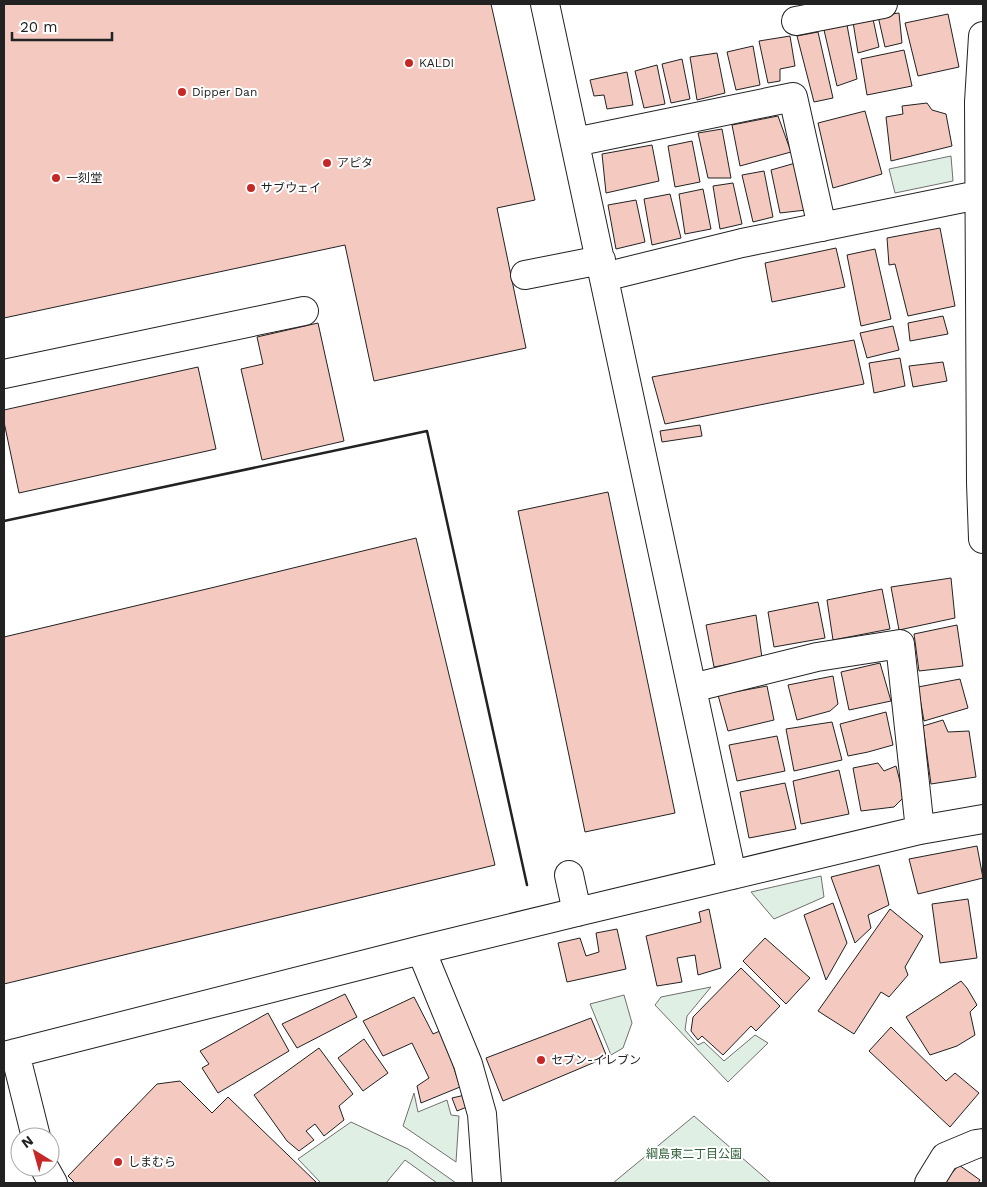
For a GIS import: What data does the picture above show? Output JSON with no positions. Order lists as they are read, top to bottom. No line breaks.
{"parks":["綱島東二丁目公園"],"places":["KALDI","Dipper Dan","アピタ","一刻堂","サブウェイ","セブン-イレブン","しまむら"],"scale_bar":"20 m","north":"top left"}
